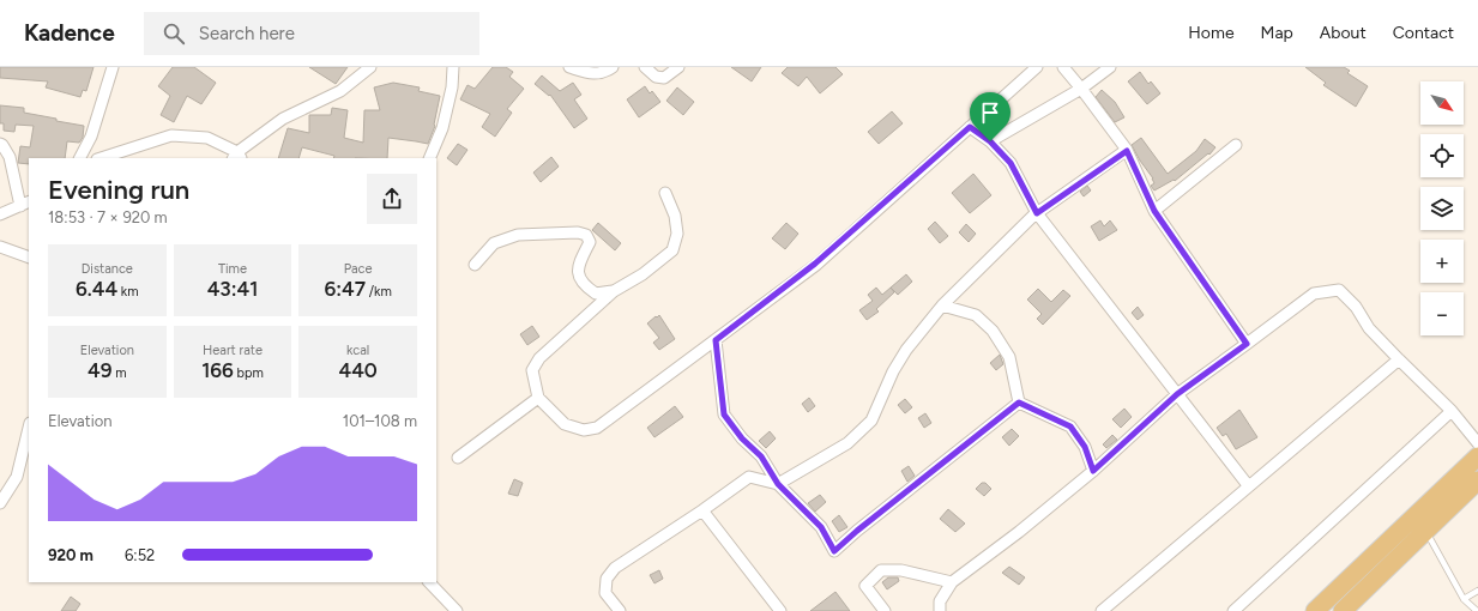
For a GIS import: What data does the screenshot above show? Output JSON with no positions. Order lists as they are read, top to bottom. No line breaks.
{"north":"bottom right","page":{"header":"Kadence","search":"Search here","nav":["Home","Map","About","Contact"],"map_buttons":["+","−"],"heading":["Evening run","18:53 · 7 × 920 m"],"stats":[["Distance","6.44 km"],["Time","43:41"],["Pace","6:47 /km"],["Elevation","49 m"],["Heart rate","166 bpm"],["kcal","440"]],"chart":["Elevation","101–108 m"],"list":[{"name":"920 m","note":"6:52"}]}}
